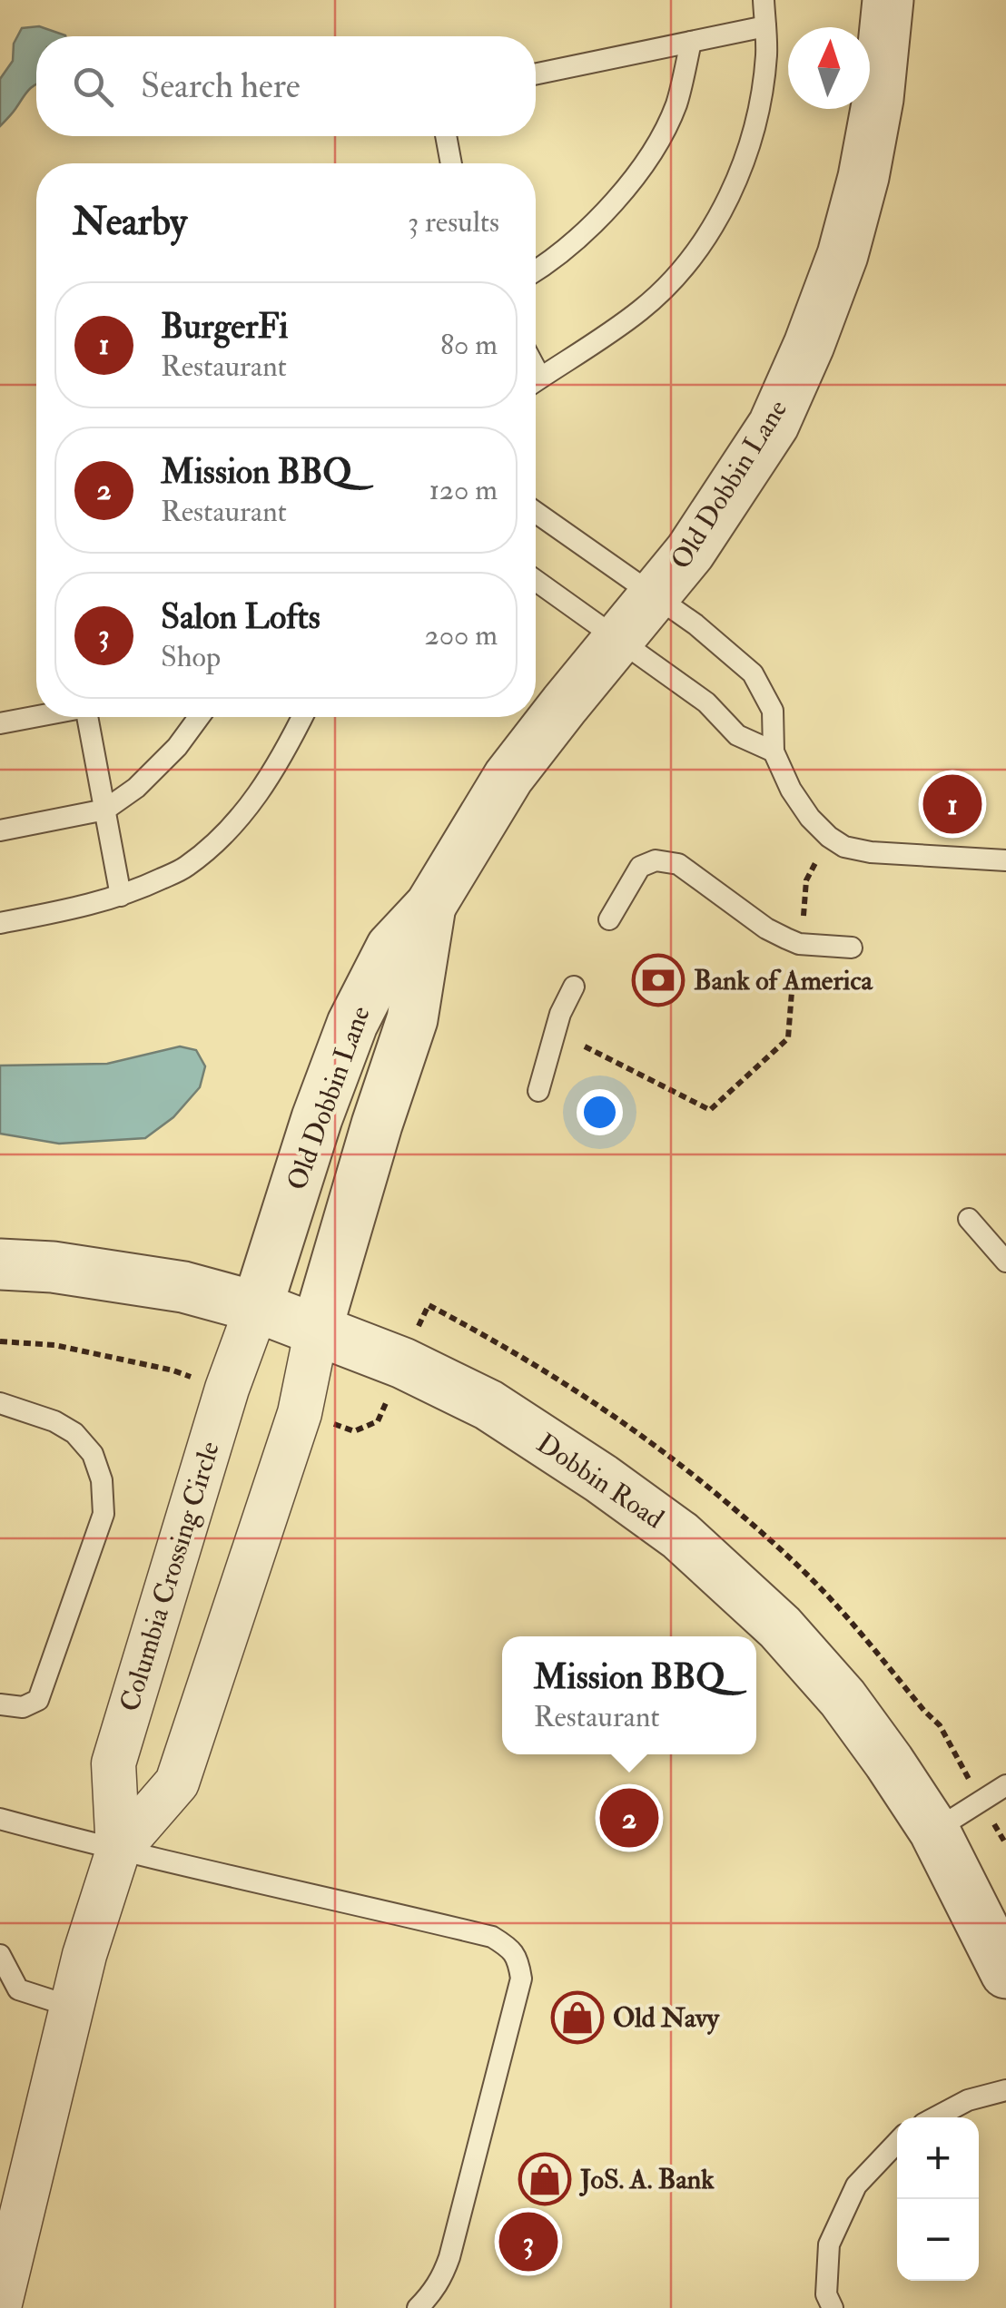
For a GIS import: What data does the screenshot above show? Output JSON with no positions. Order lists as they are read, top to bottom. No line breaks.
{"streets":{"street":["Old Dobbin Lane","Dobbin Road","Columbia Crossing Circle"]},"crossings":[["Old Dobbin Lane","Dobbin Road"],["Old Dobbin Lane","Columbia Crossing Circle"],["Dobbin Road","Columbia Crossing Circle"]],"places":{"bank":["Bank of America"],"shop":["Old Navy","JoS. A. Bank"]},"north":"top","page":{"search":"Search here","heading":["Nearby","3 results"],"list":[{"mark":"1","name":"BurgerFi","note":"Restaurant","value":"80 m"},{"mark":"2","name":"Mission BBQ","note":"Restaurant","value":"120 m"},{"mark":"3","name":"Salon Lofts","note":"Shop","value":"200 m"}],"pins":["1","2","3"],"popup":["Mission BBQ","Restaurant"],"map_buttons":["+","−"]}}
